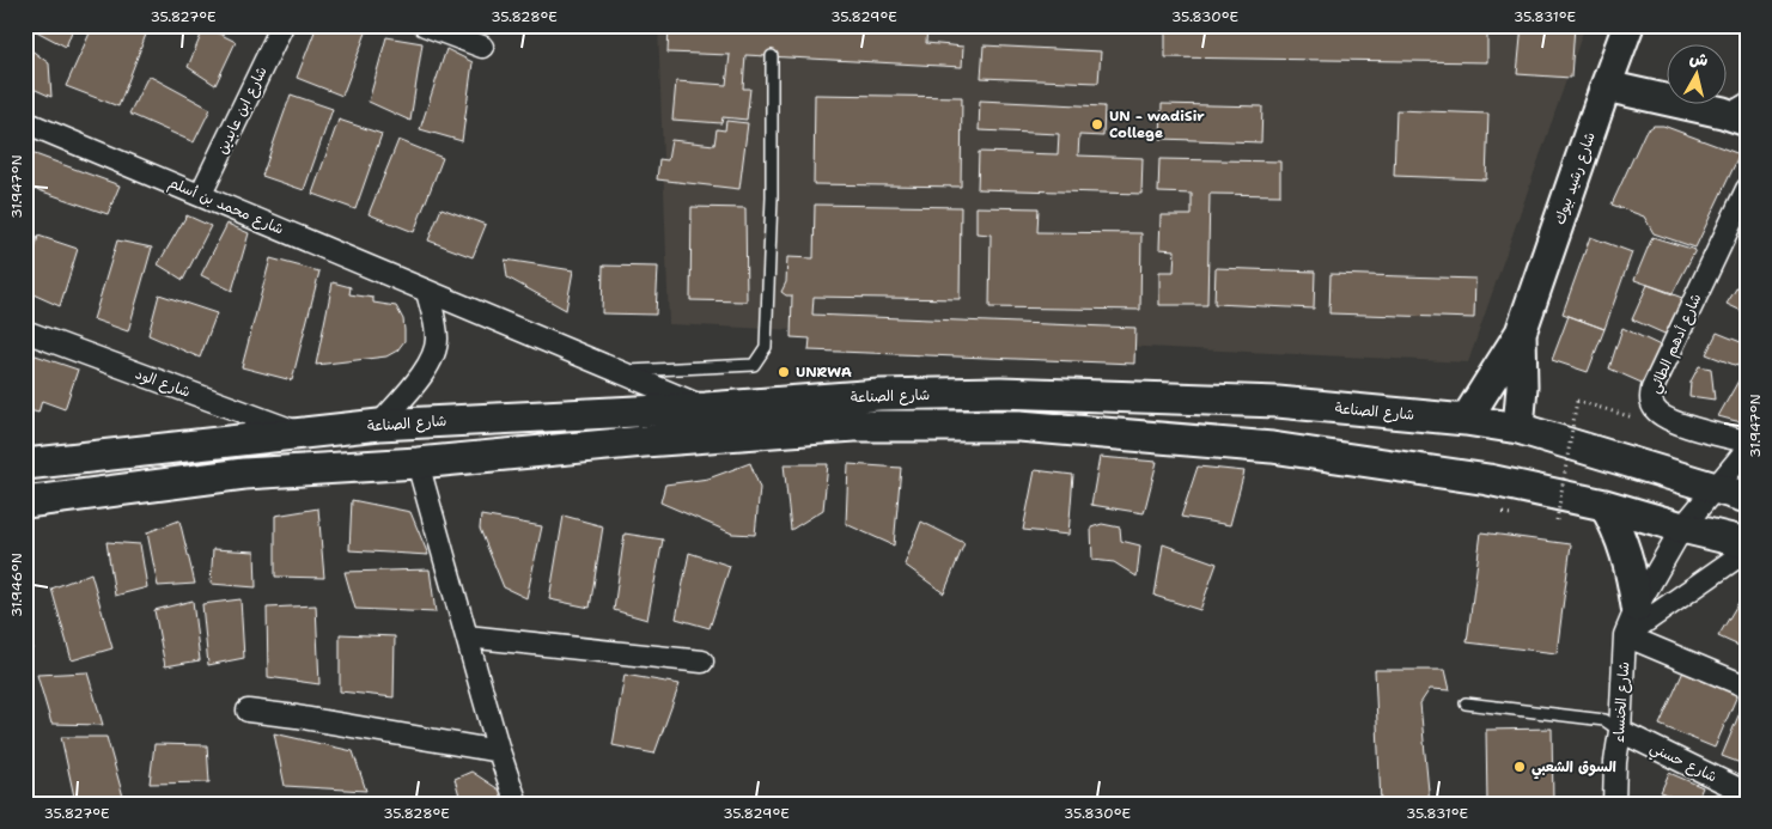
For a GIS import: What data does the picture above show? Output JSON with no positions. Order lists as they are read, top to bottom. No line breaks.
{"streets":{"main road":["شارع رشيد بيوك","شارع الصناعة"],"street":["شارع ابن عابدين","شارع محمد بن أسلم","شارع أدهم الطائي","شارع الود","شارع الخنساء","شارع حسني"]},"crossings":[["شارع ابن عابدين","شارع محمد بن أسلم"],["شارع رشيد بيوك","شارع الصناعة"],["شارع محمد بن أسلم","شارع الصناعة"],["شارع الود","شارع الصناعة"],["شارع الصناعة","شارع الخنساء"],["شارع الخنساء","شارع حسني"]],"places":["UN - wadiSir College","UNRWA","السوق الشعبي"],"north":"top","coordinates":["35.827°E","35.828°E","35.829°E","35.830°E","35.831°E","31.947°N","31.946°N"]}
